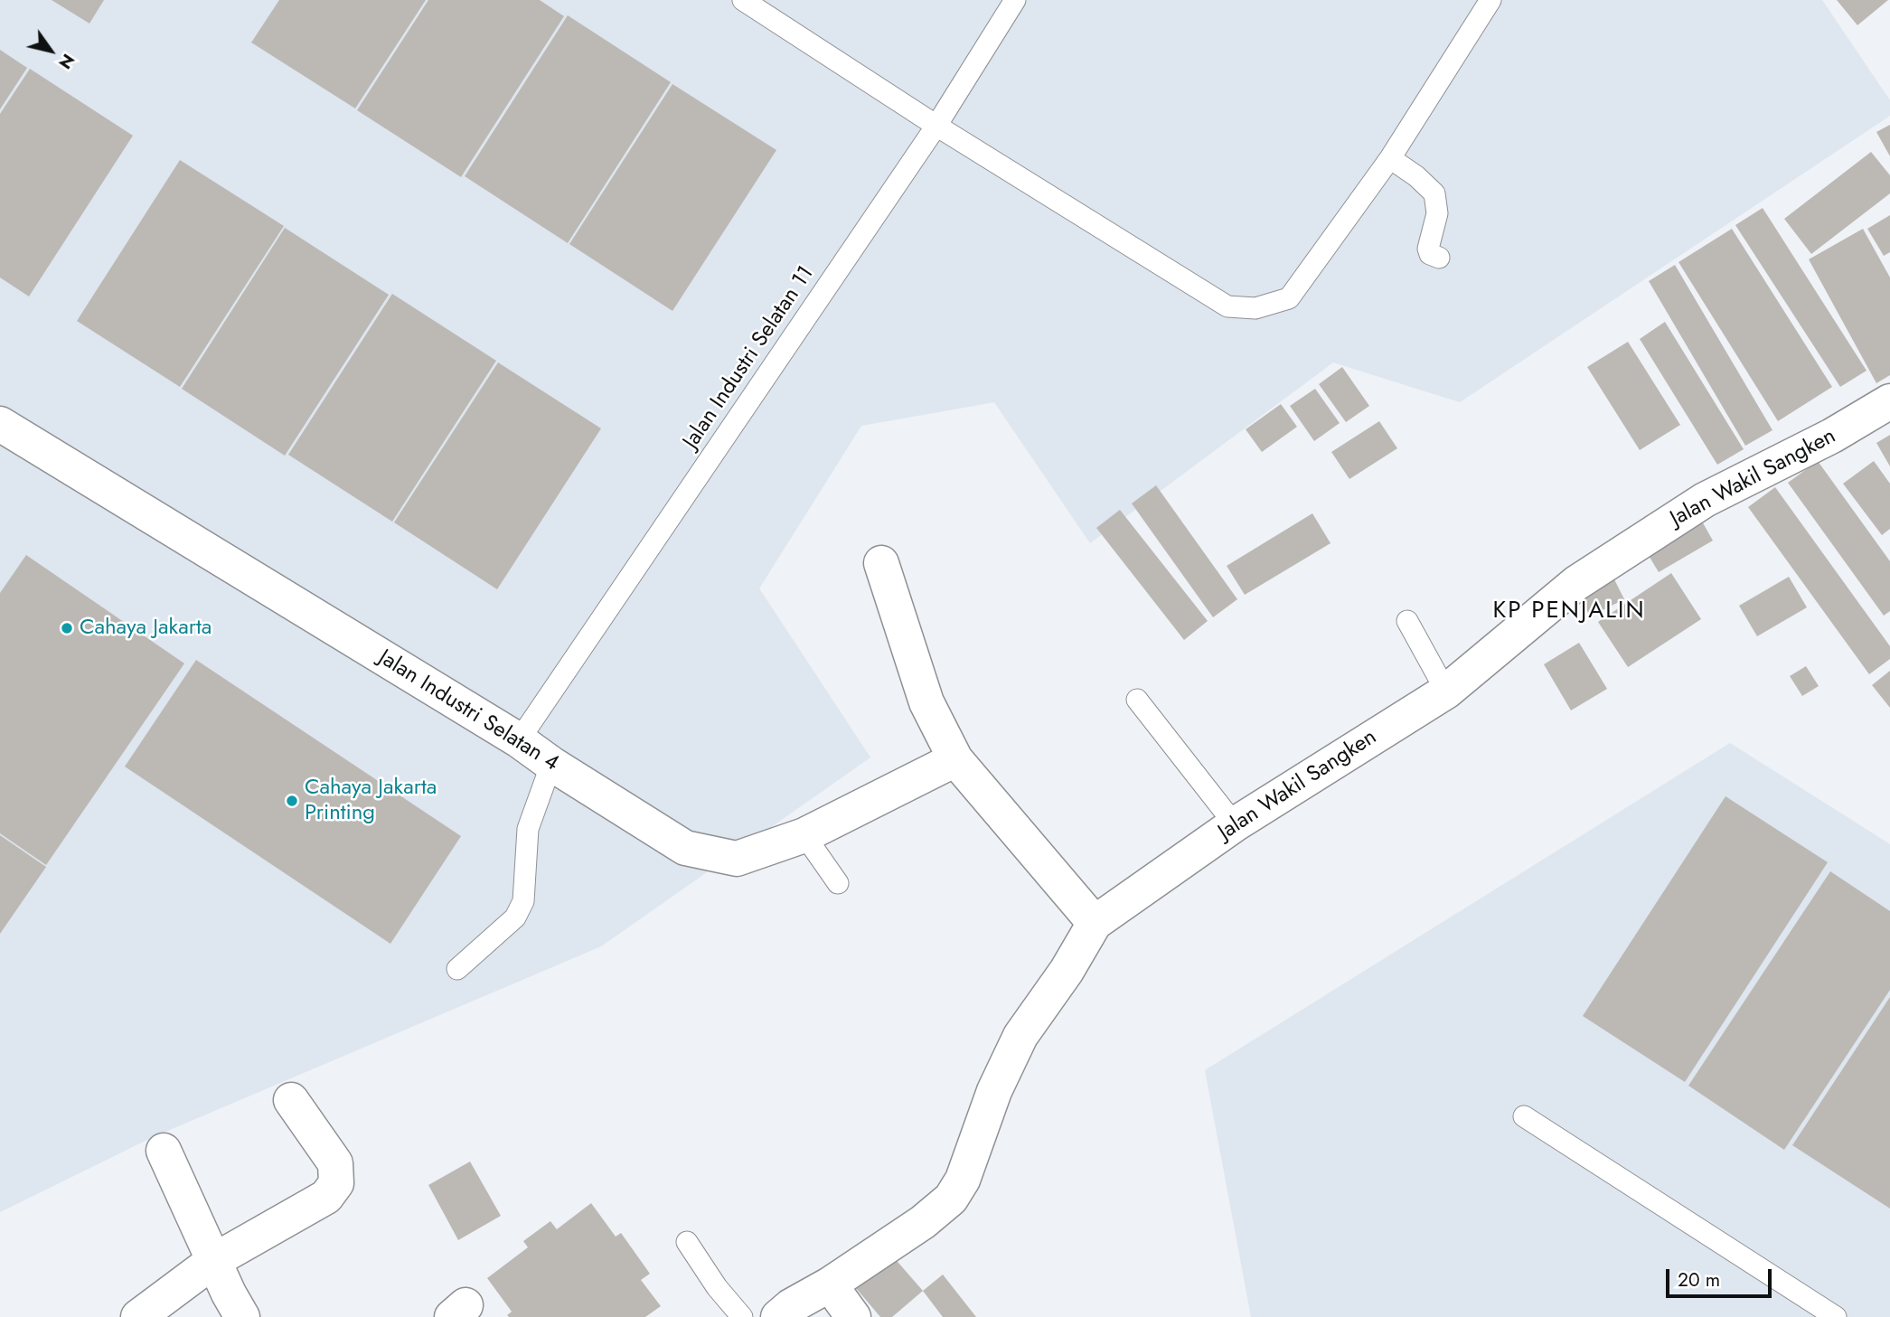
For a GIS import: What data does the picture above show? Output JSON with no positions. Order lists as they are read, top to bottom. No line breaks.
{"streets":{"street":["Jalan Wakil Sangken","Jalan Industri Selatan 4"],"lane":["Jalan Industri Selatan 11"]},"crossings":[["Jalan Industri Selatan 11","Jalan Industri Selatan 4"]],"districts":["KP PENJALIN"],"places":["Cahaya Jakarta","Cahaya Jakarta Printing"],"scale_bar":"20 m","north":"bottom right"}
